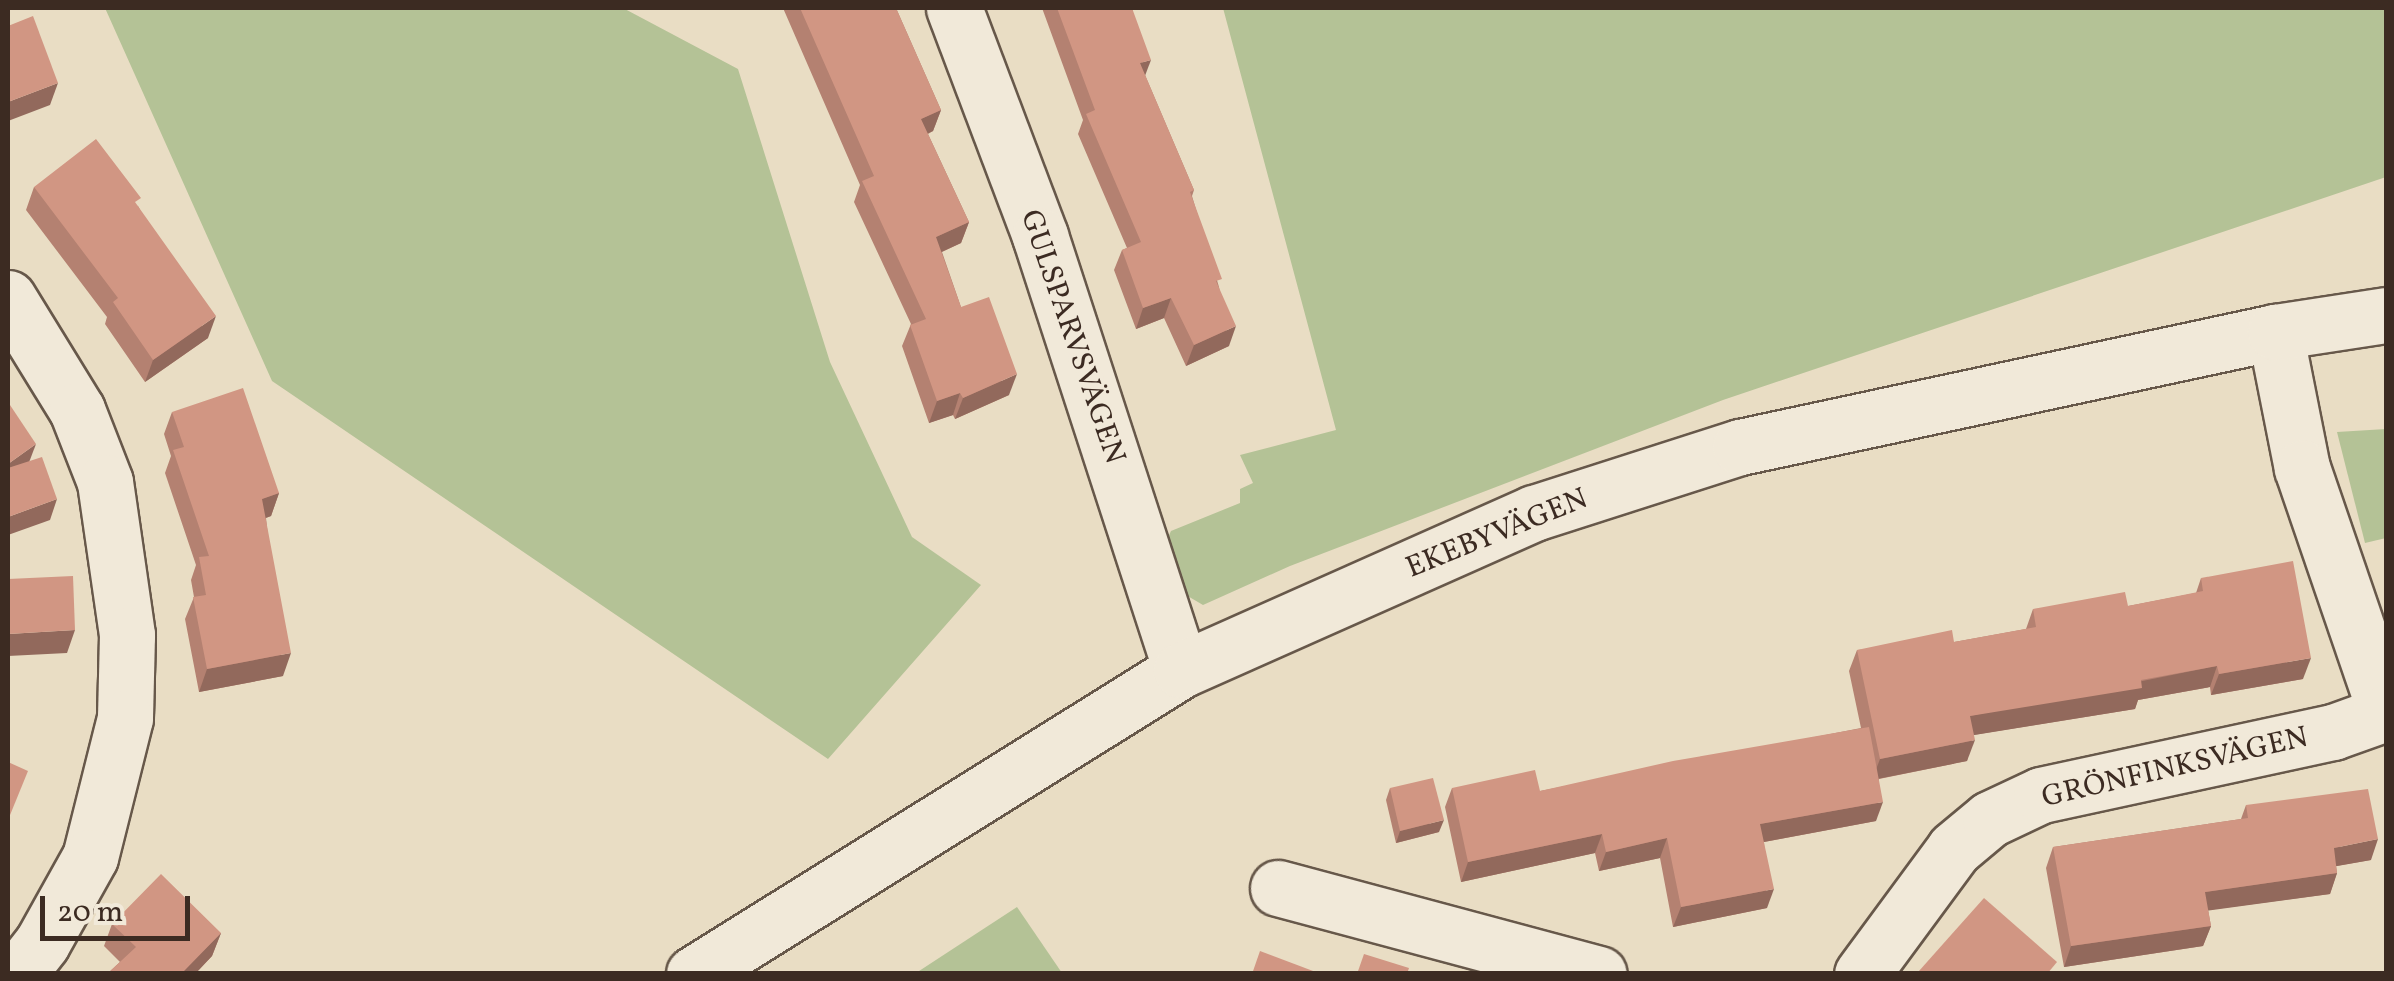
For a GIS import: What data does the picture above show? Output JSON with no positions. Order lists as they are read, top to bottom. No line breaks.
{"streets":{"street":["GULSPARVSVÄGEN","EKEBYVÄGEN","GRÖNFINKSVÄGEN"]},"crossings":[["GULSPARVSVÄGEN","EKEBYVÄGEN"],["EKEBYVÄGEN","GRÖNFINKSVÄGEN"]],"scale_bar":"20 m"}
